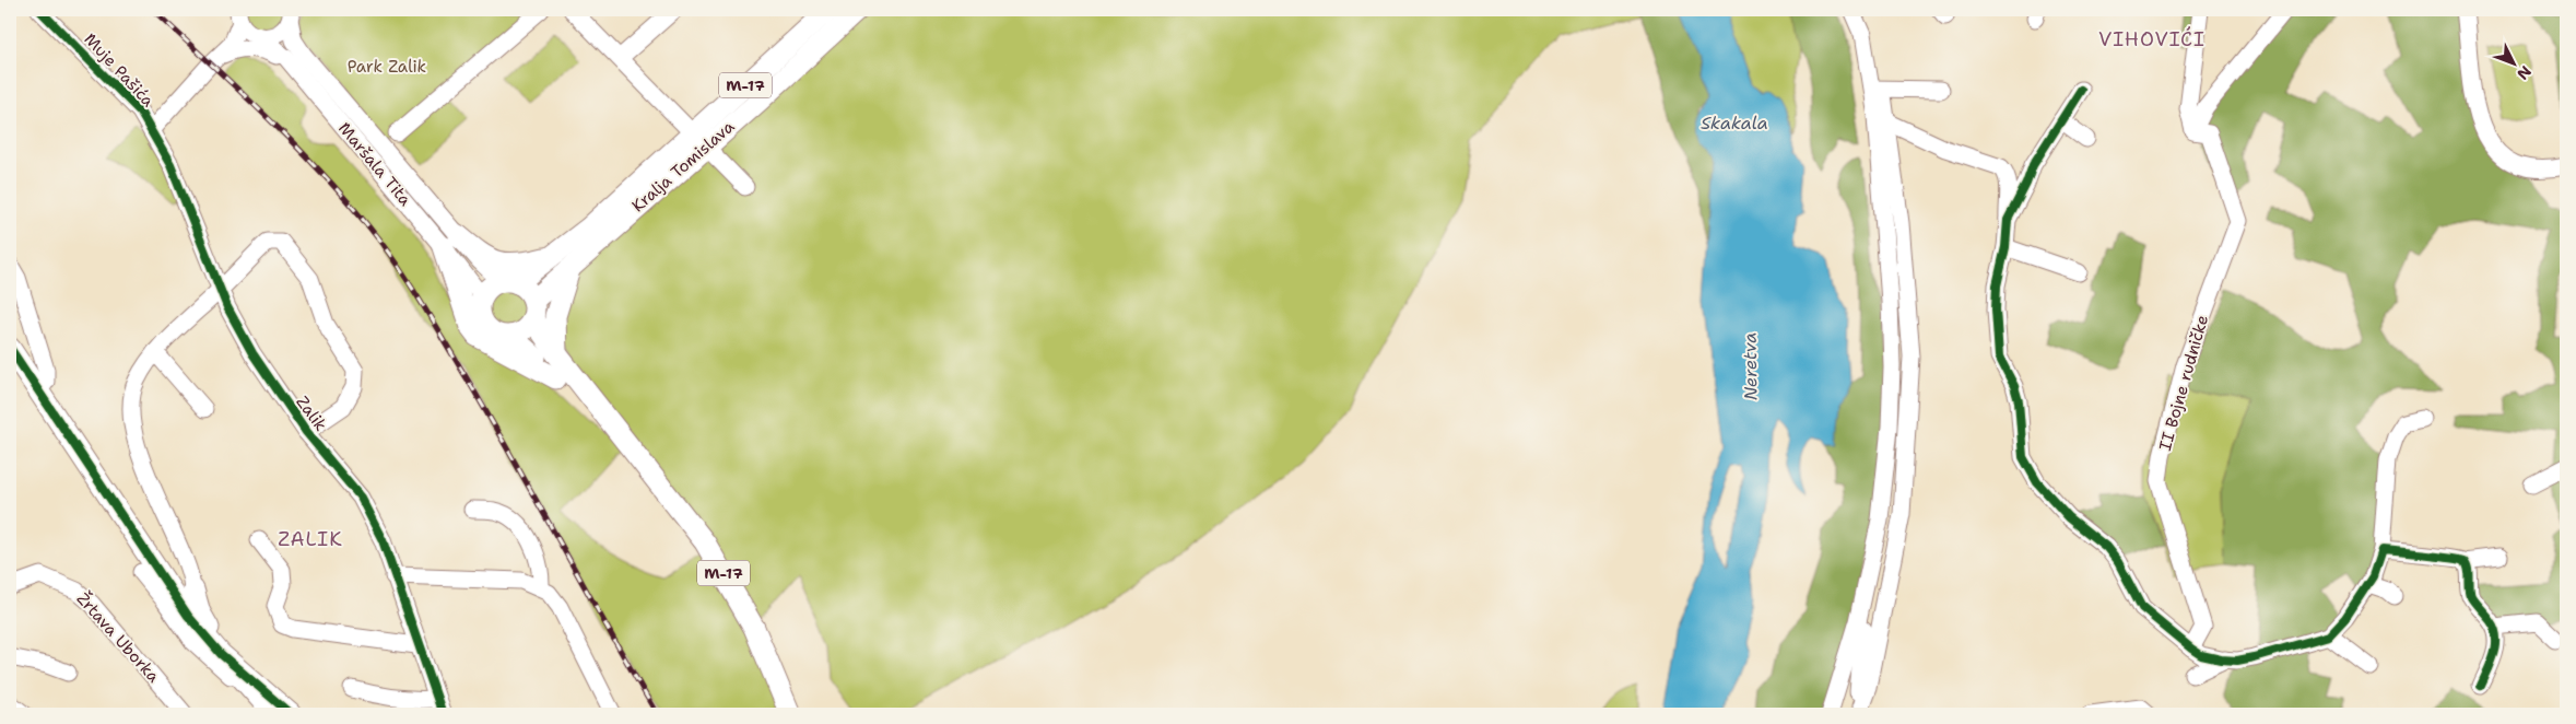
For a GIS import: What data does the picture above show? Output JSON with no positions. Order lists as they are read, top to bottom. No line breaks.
{"streets":{"main road":["M-17","Kralja Tomislava"],"street":["Muje Pašića","Maršala Tita","II Bojne rudničke","Zalik","Žrtava Uborka"]},"crossings":[["Muje Pašića","Zalik"],["M-17","Maršala Tita"],["M-17","Kralja Tomislava"],["Maršala Tita","Kralja Tomislava"]],"districts":["VIHOVIĆI","ZALIK"],"water":["Skakala","Neretva"],"parks":["Park Zalik"],"north":"bottom right"}
